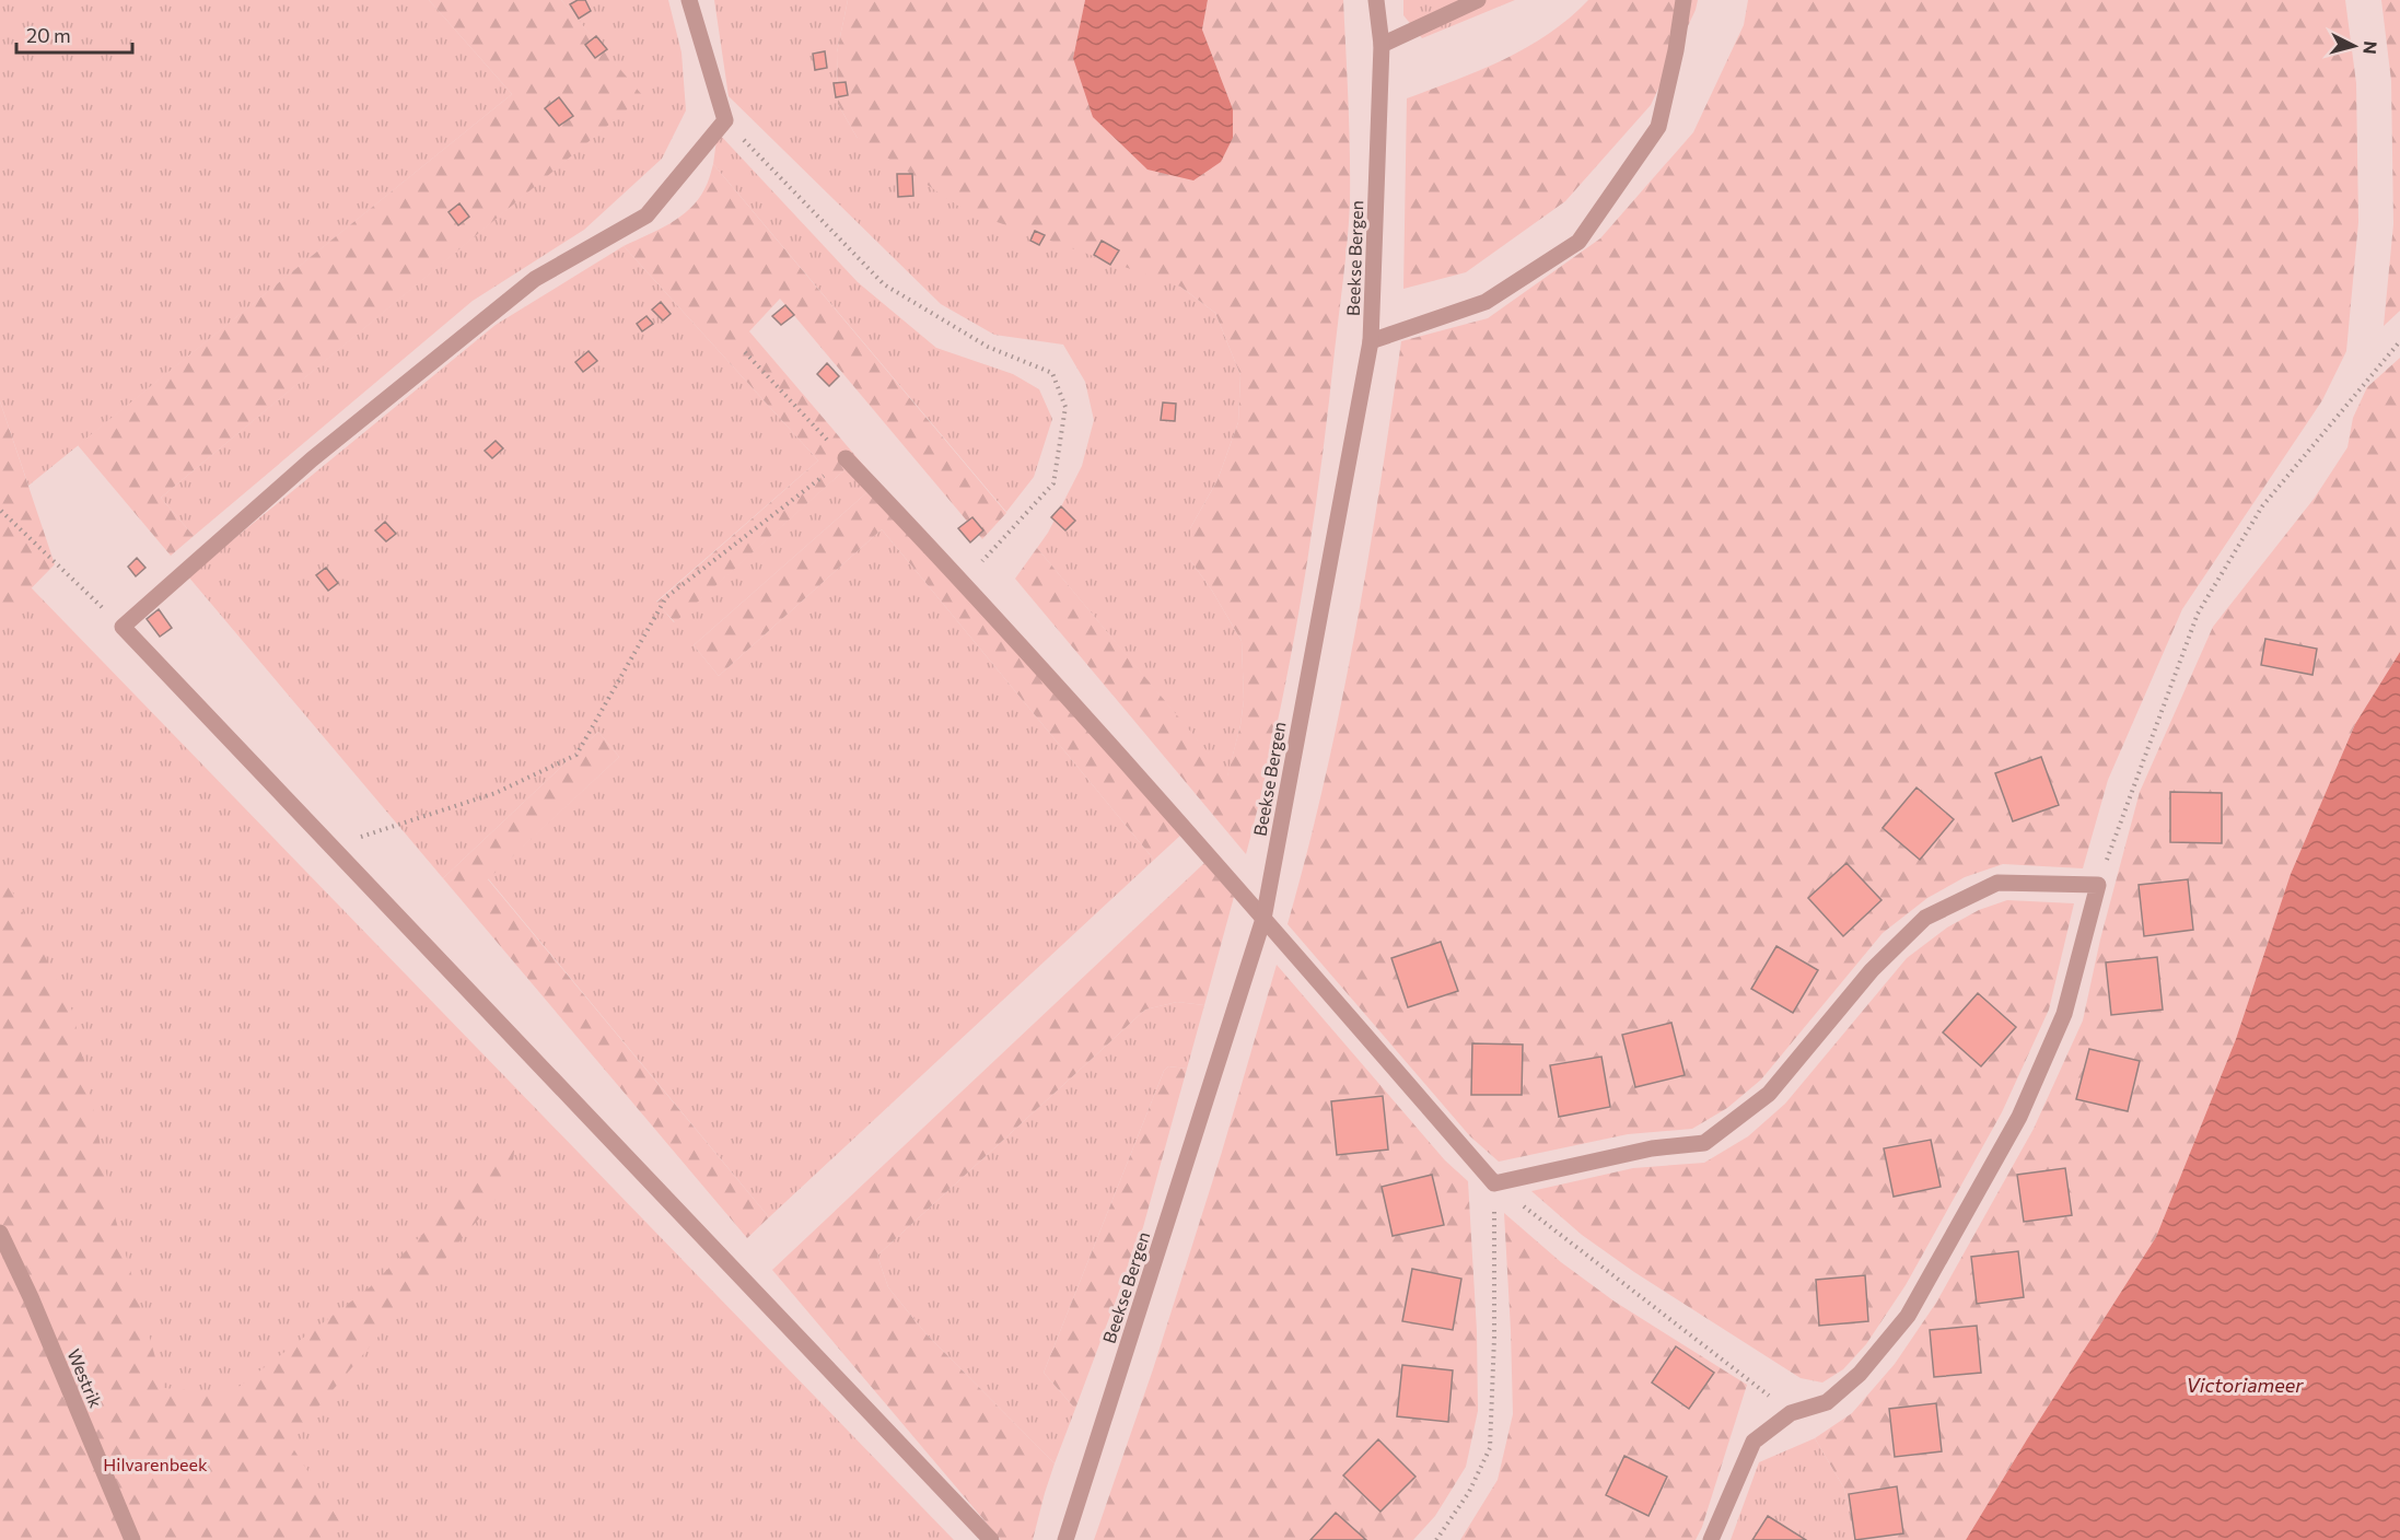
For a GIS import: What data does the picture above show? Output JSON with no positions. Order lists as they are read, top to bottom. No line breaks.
{"streets":{"street":["Beekse Bergen","Westrik"]},"water":["Victoriameer"],"parks":["Hilvarenbeek"],"scale_bar":"20 m","north":"right"}
